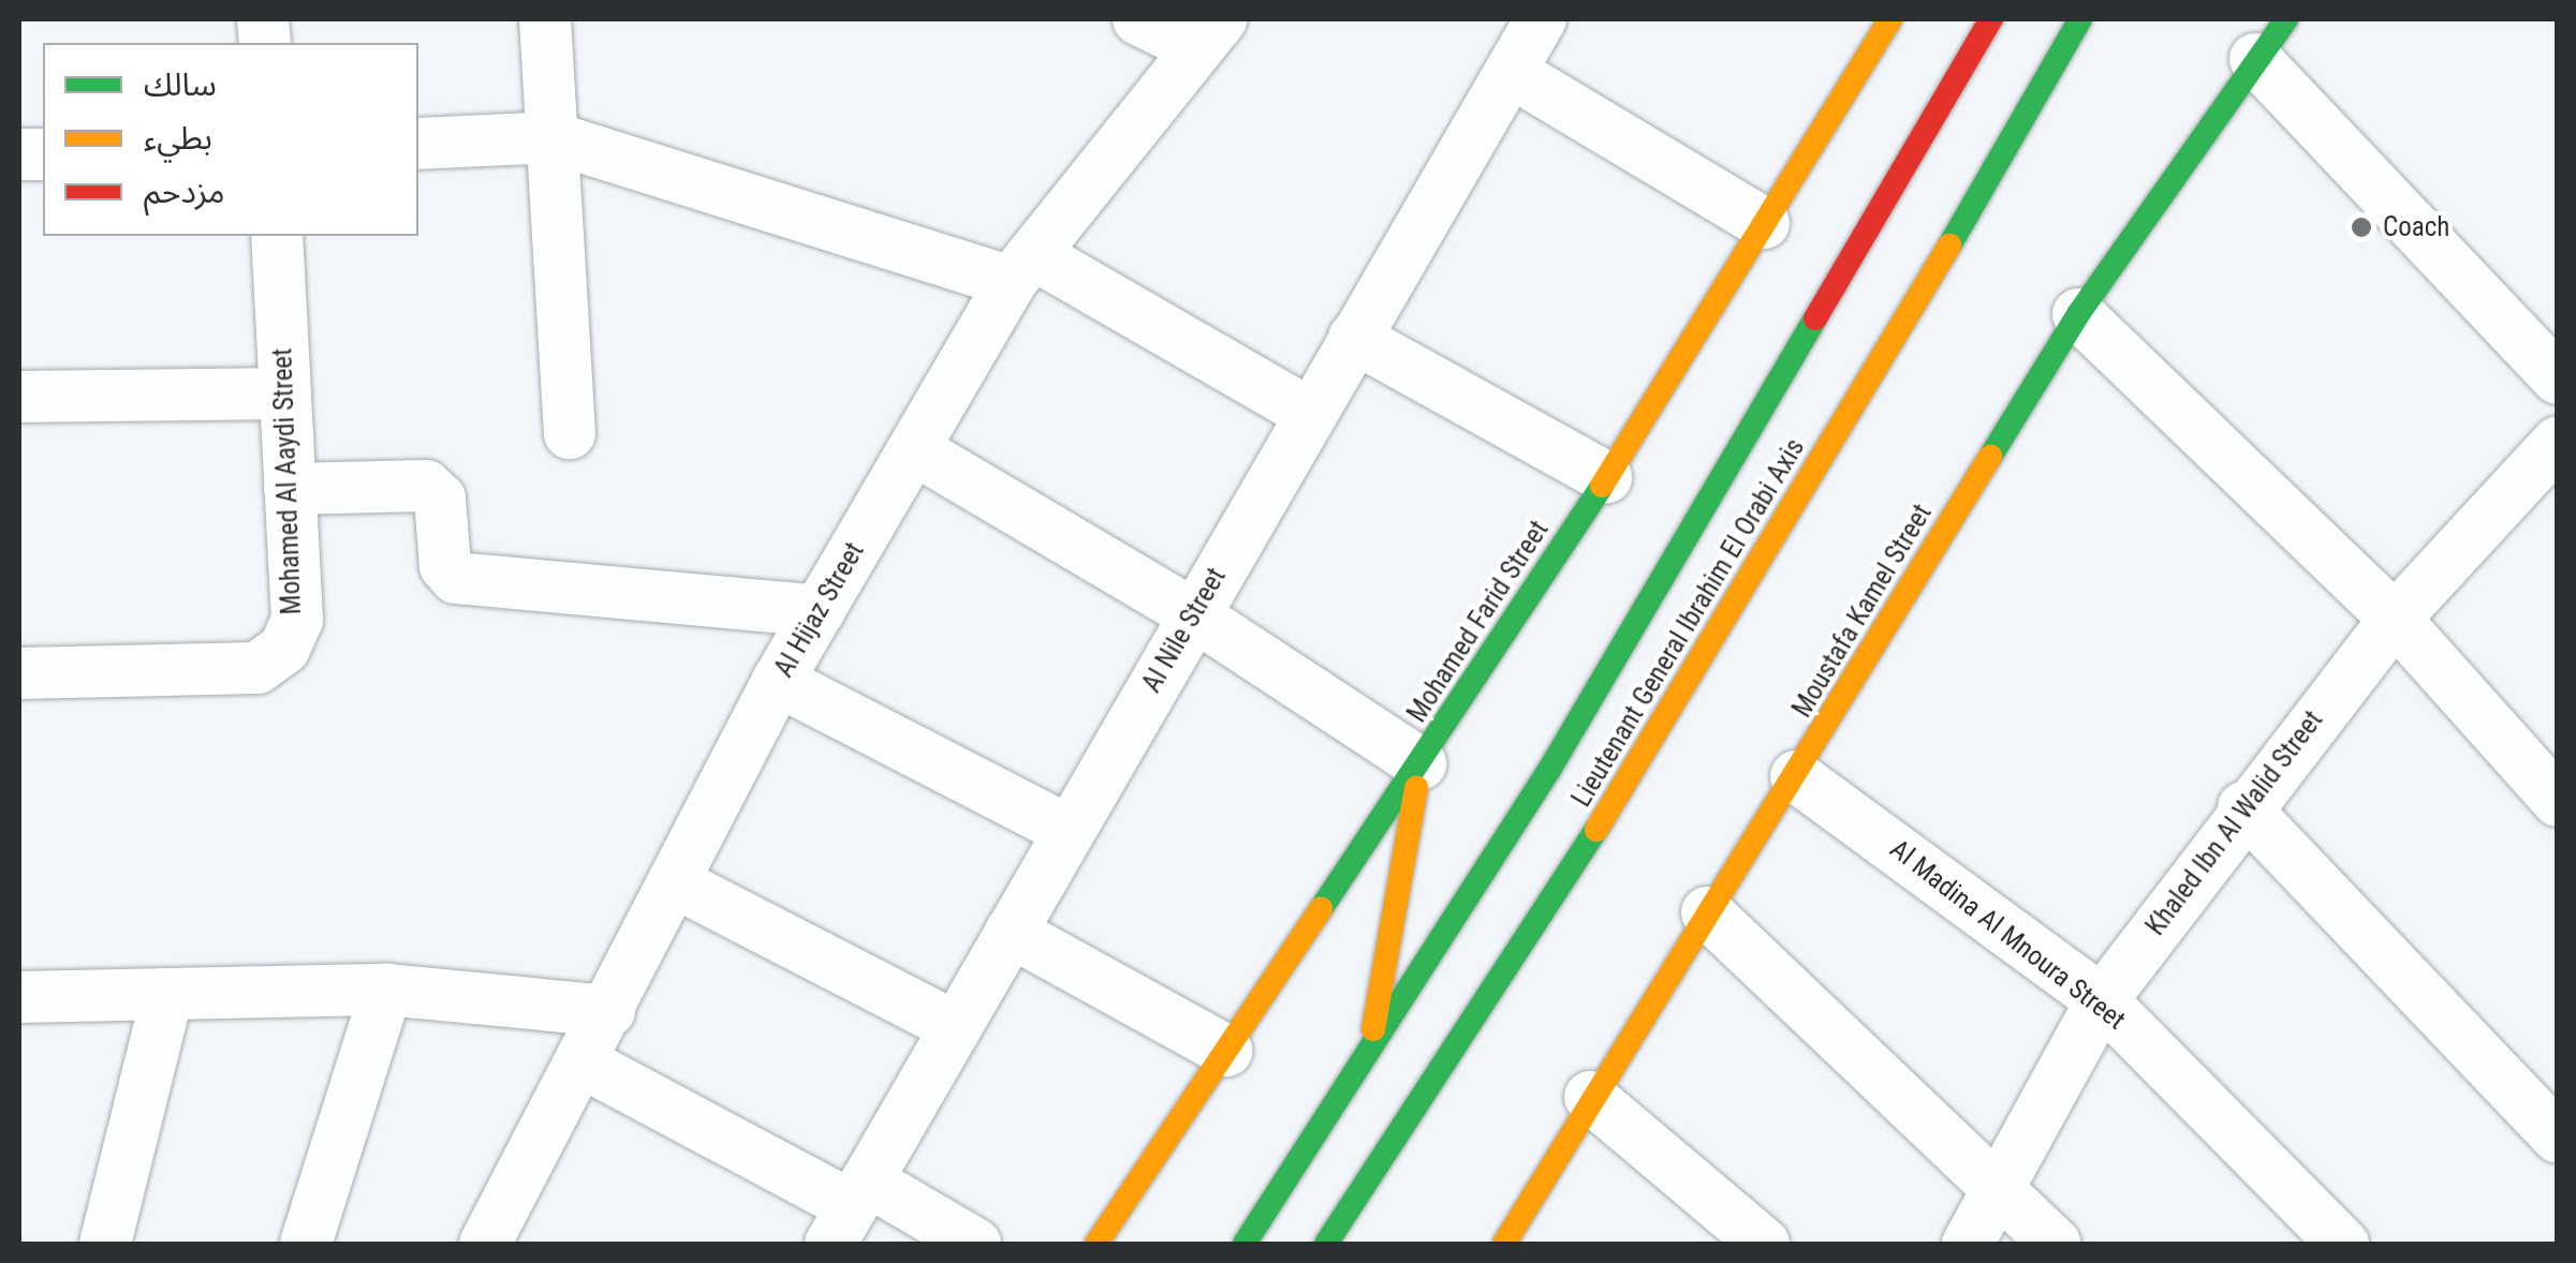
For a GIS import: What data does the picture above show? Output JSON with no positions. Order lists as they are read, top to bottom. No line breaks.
{"streets":{"main road":["Moustafa Kamel Street","Mohamed Farid Street","Lieutenant General Ibrahim El Orabi Axis"],"street":["Mohamed Al Aaydi Street","Al Hijaz Street","Al Nile Street","Khaled Ibn Al Walid Street","Al Madina Al Mnoura Street"]},"crossings":[["Moustafa Kamel Street","Al Madina Al Mnoura Street"],["Khaled Ibn Al Walid Street","Al Madina Al Mnoura Street"]],"places":["Coach"],"legend":["سالك","بطيء","مزدحم"]}
